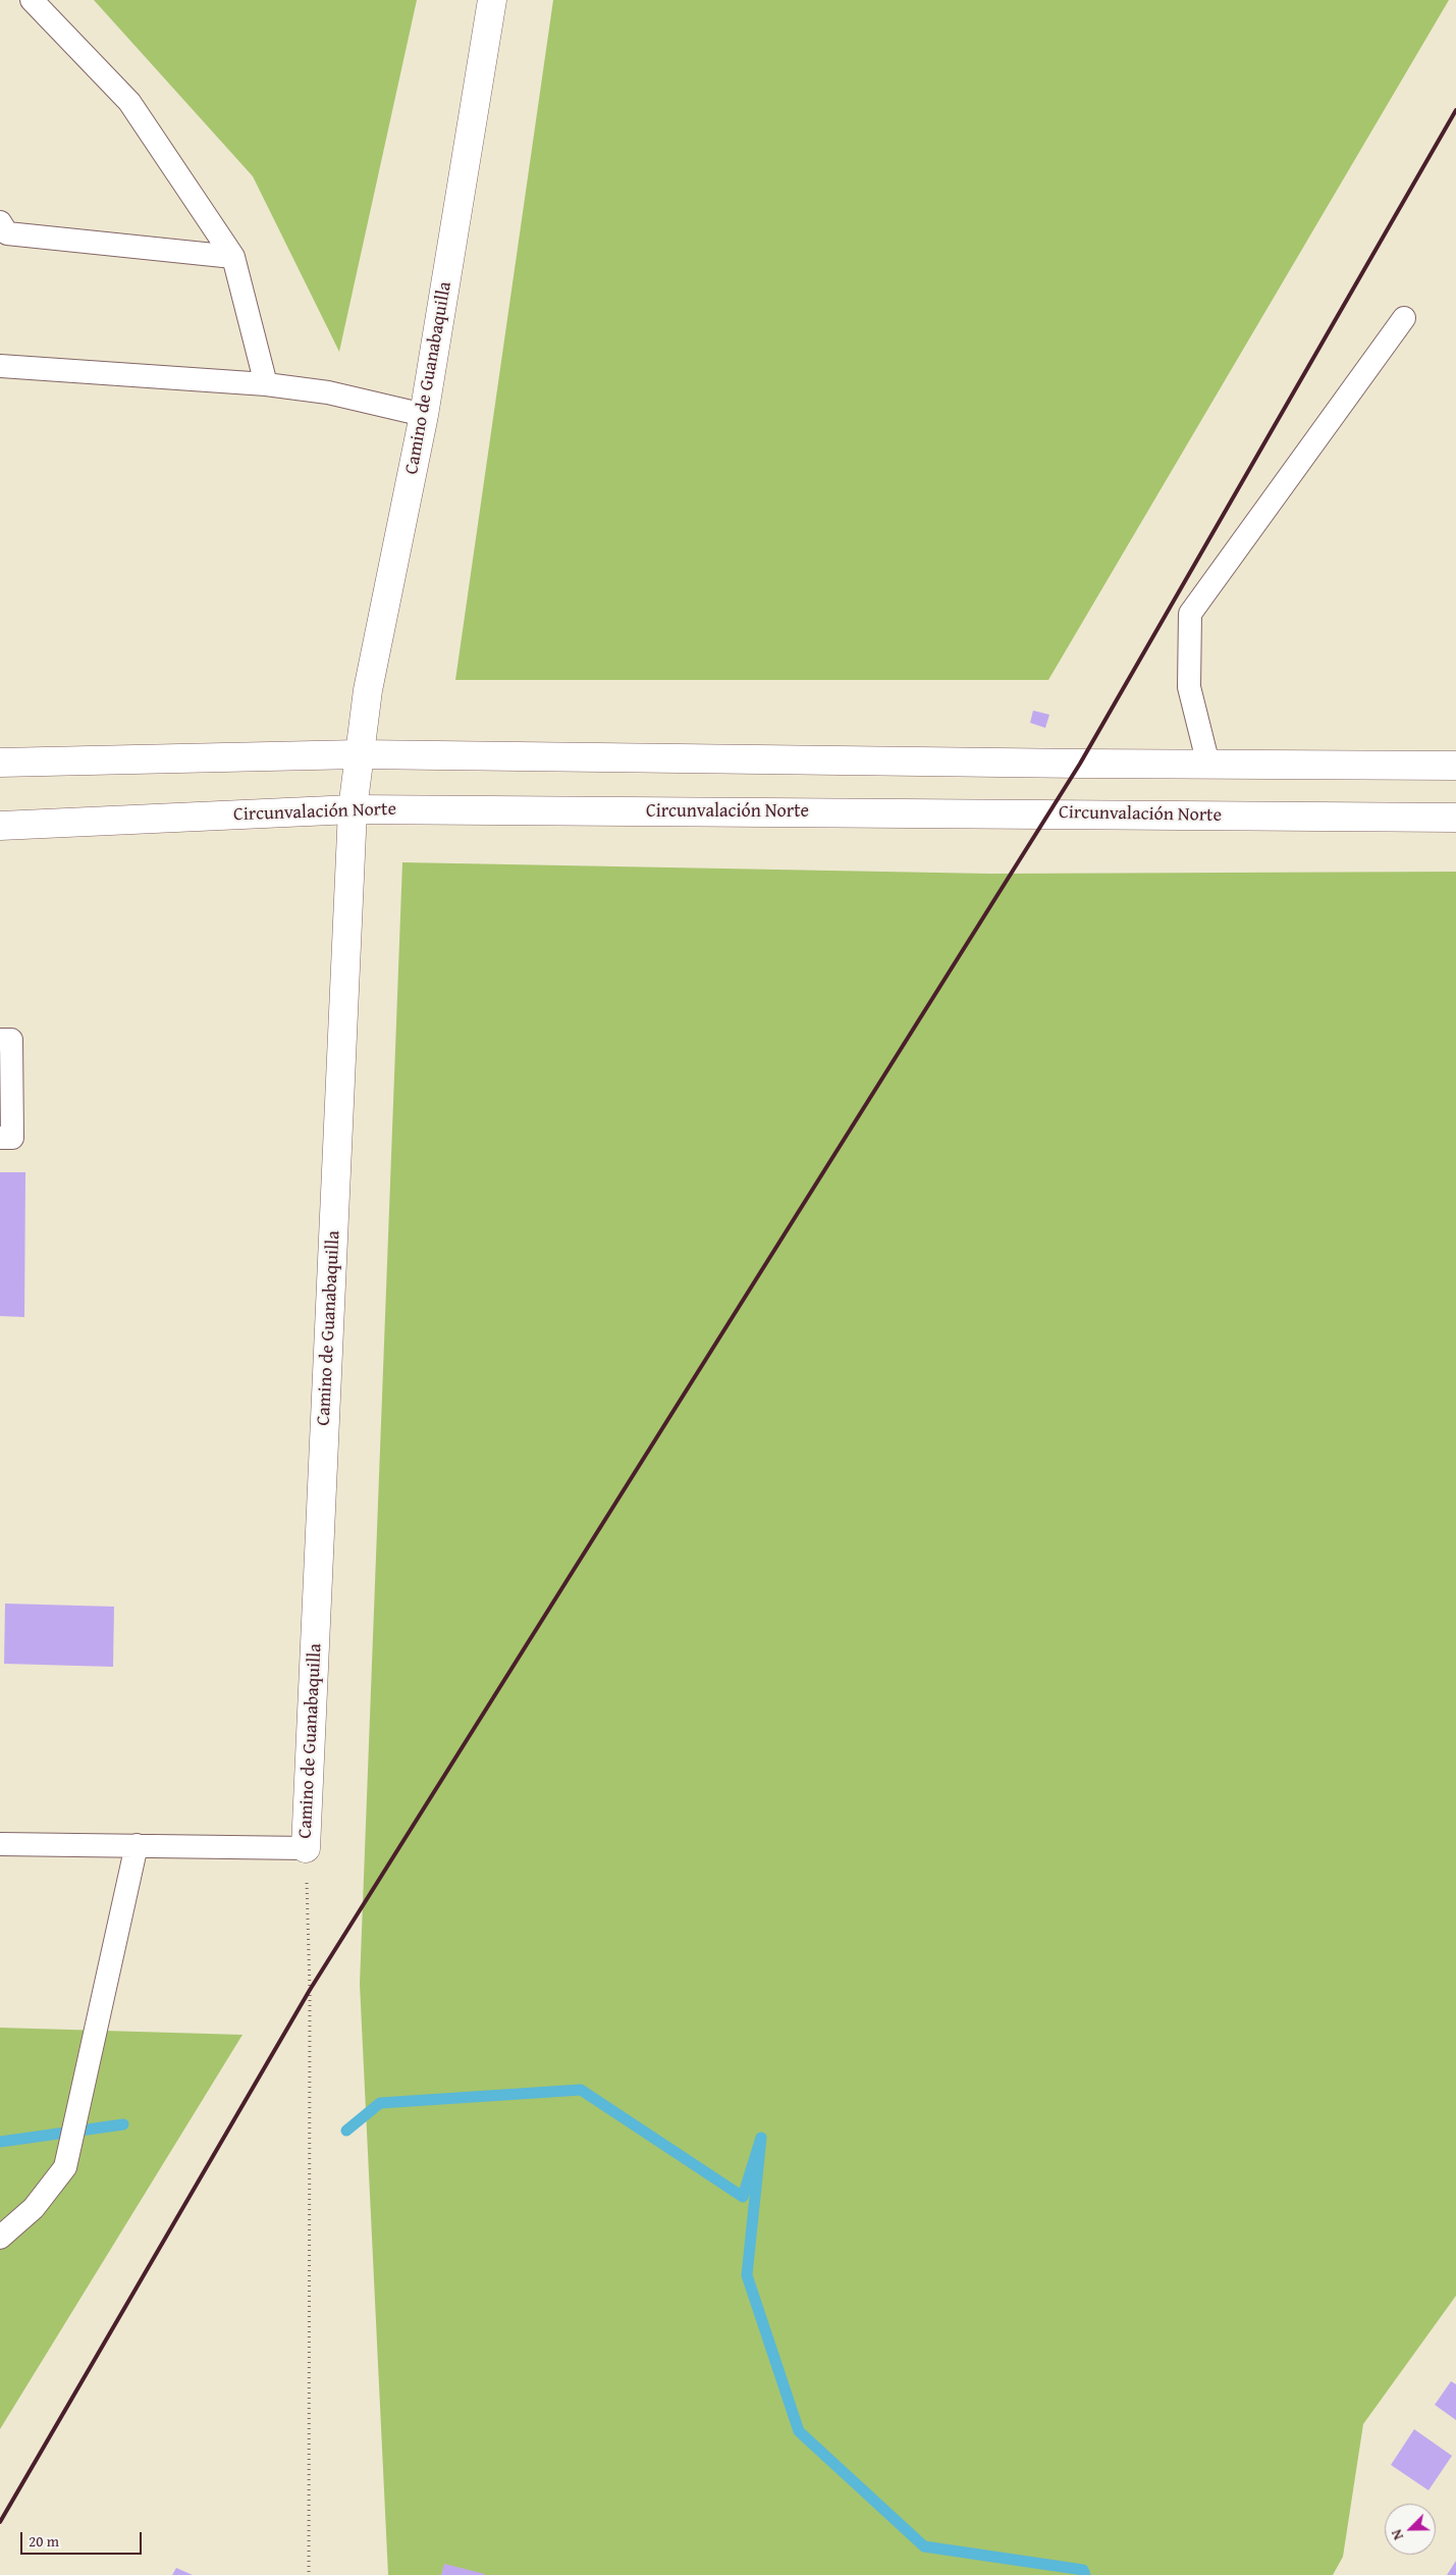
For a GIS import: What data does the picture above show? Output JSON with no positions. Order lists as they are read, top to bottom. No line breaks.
{"streets":{"main road":["Camino de Guanabaquilla","Circunvalación Norte"]},"crossings":[["Camino de Guanabaquilla","Circunvalación Norte"]],"scale_bar":"20 m","north":"bottom left"}
